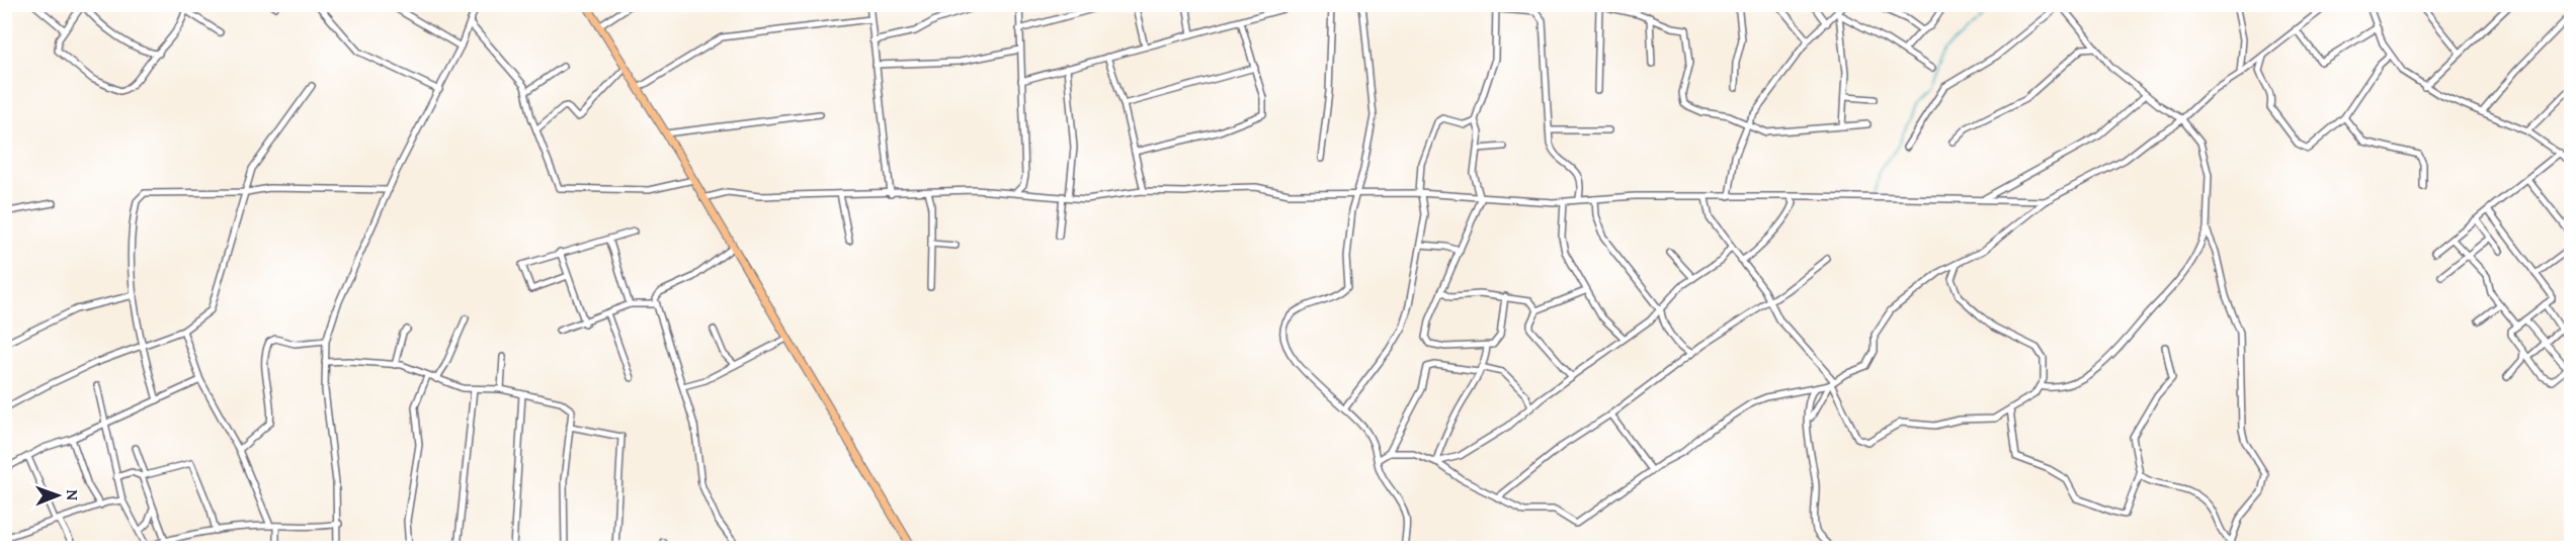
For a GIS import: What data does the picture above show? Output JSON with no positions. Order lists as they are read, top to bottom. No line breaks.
{"north":"right"}
